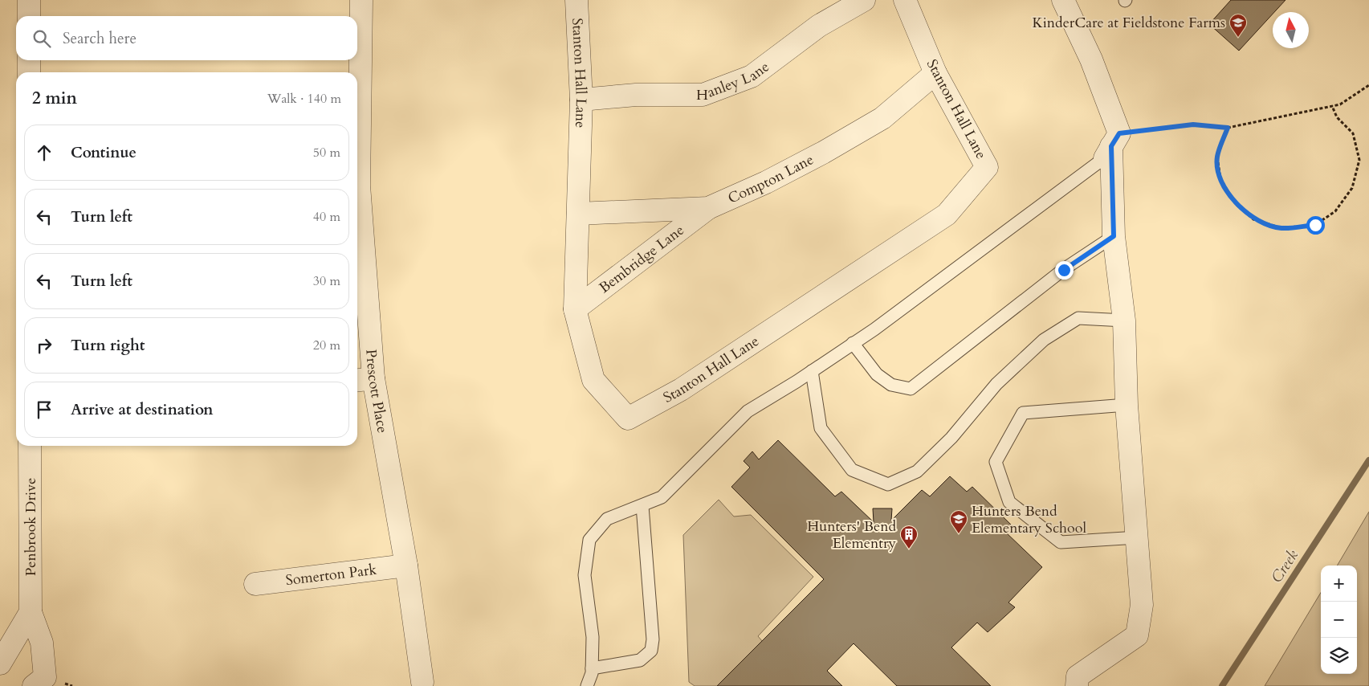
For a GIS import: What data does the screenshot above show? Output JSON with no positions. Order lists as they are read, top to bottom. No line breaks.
{"streets":{"street":["Stanton Hall Lane","Hanley Lane","Compton Lane","Bembridge Lane","Prescott Place","Penbrook Drive","Somerton Park"]},"crossings":[["Stanton Hall Lane","Hanley Lane"],["Stanton Hall Lane","Compton Lane"],["Stanton Hall Lane","Bembridge Lane"],["Compton Lane","Bembridge Lane"],["Prescott Place","Somerton Park"]],"water":["Creek"],"places":{"school or university":["KinderCare at Fieldstone Farms","Hunters Bend Elementary School"],"building":["Hunters' Bend Elementry"]},"north":"top","page":{"search":"Search here","heading":["2 min","Walk · 140 m"],"list":[["Continue","50 m"],["Turn left","40 m"],["Turn left","30 m"],["Turn right","20 m"],"Arrive at destination"],"map_buttons":["+","−"]}}
